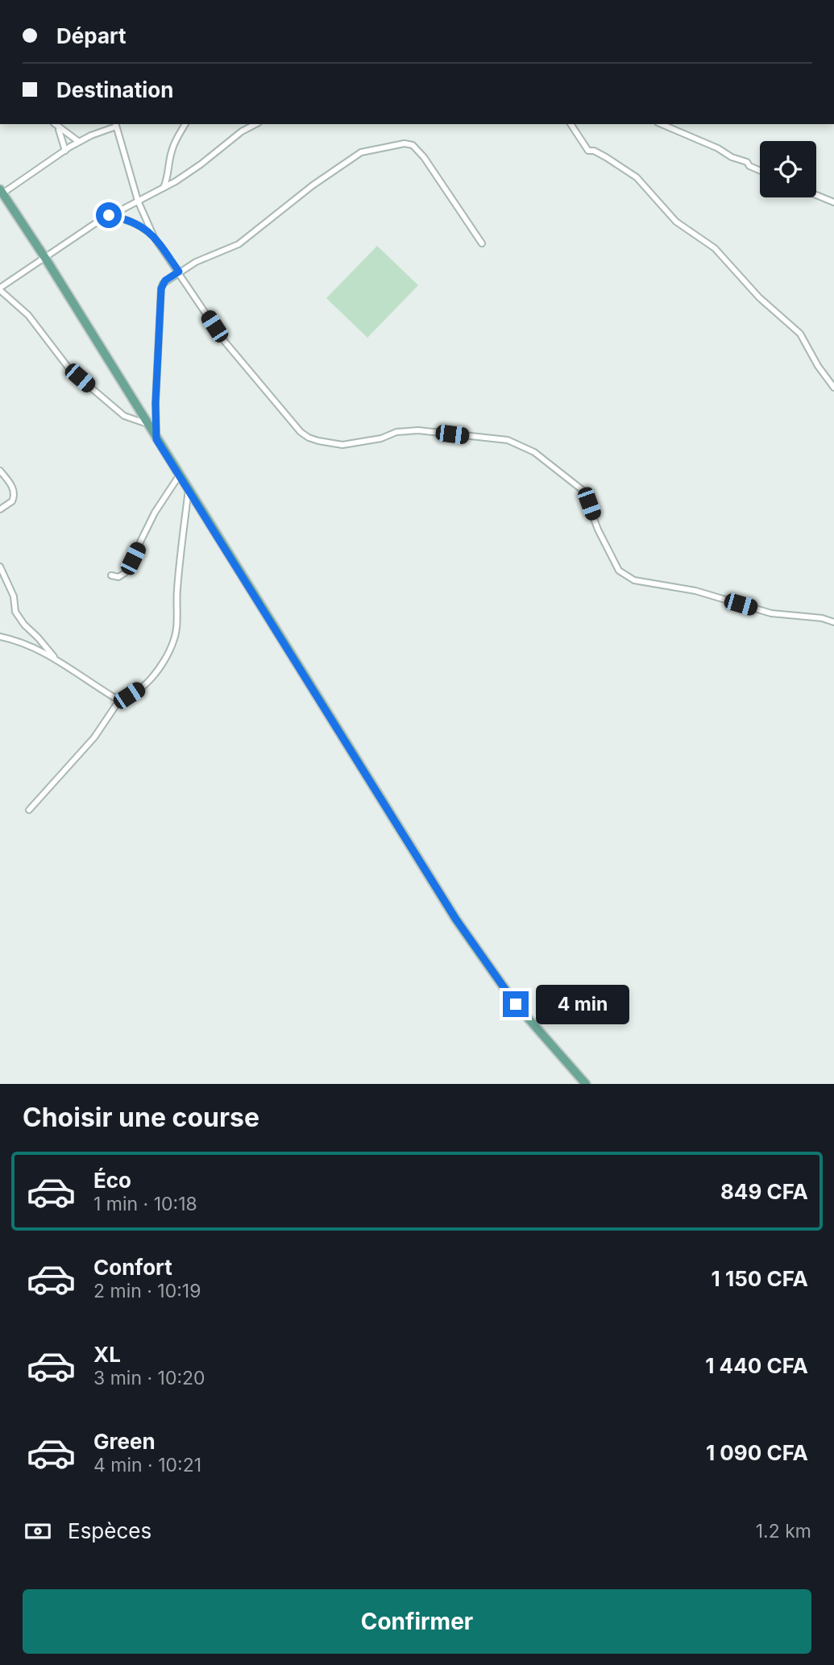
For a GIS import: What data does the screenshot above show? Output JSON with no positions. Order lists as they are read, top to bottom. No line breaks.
{"page":{"banner":["Départ","Destination"],"bubble":"4 min","heading":"Choisir une course","list":[{"name":"Éco","note":"1 min · 10:18","value":"849 CFA"},{"name":"Confort","note":"2 min · 10:19","value":"1 150 CFA"},{"name":"XL","note":"3 min · 10:20","value":"1 440 CFA"},{"name":"Green","note":"4 min · 10:21","value":"1 090 CFA"}],"pay":["Espèces","1.2 km"],"buttons":"Confirmer"}}
